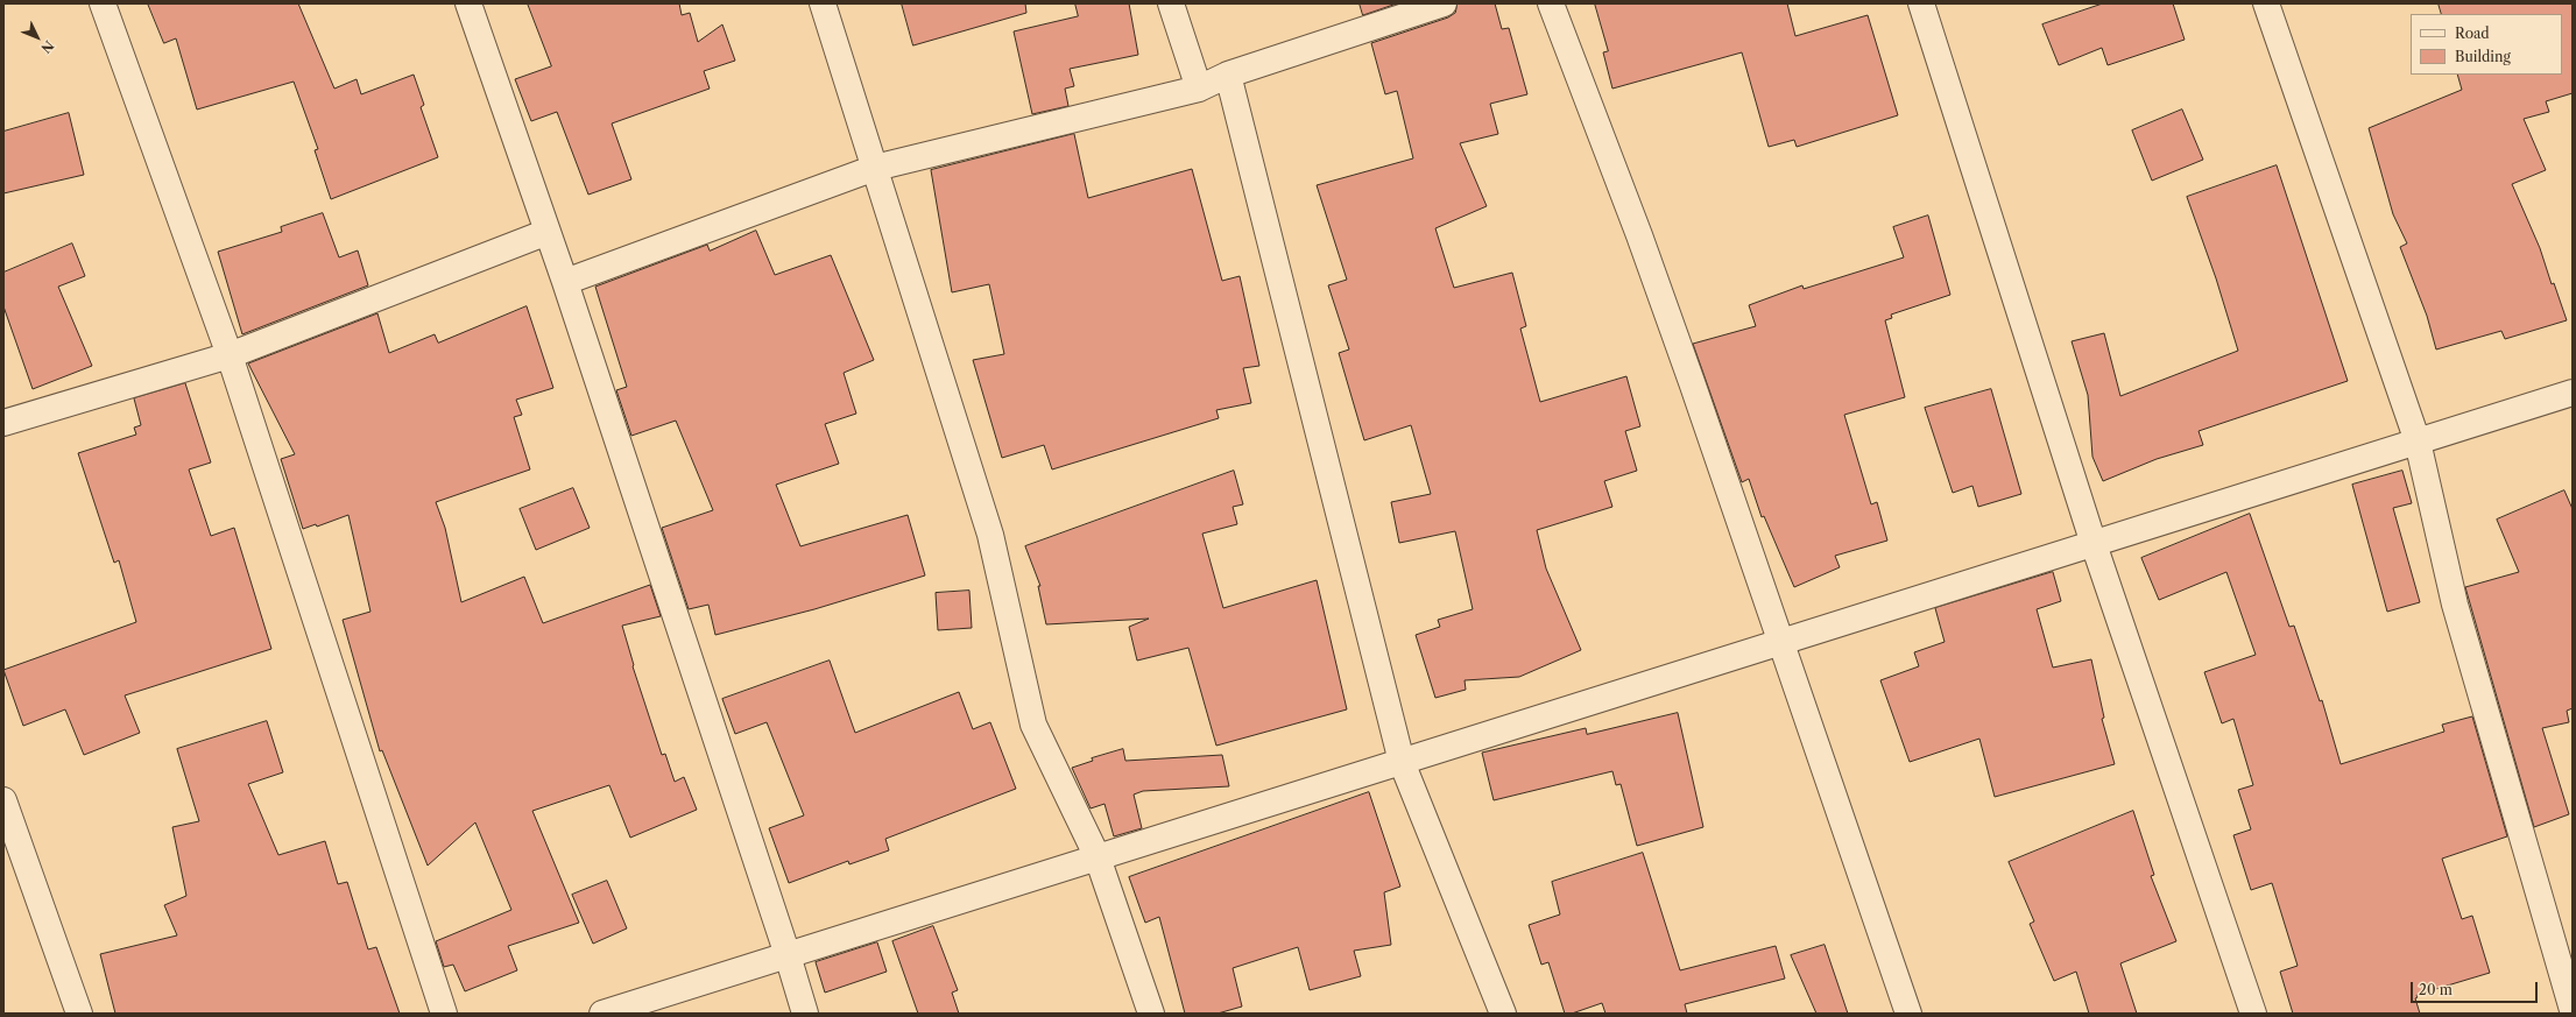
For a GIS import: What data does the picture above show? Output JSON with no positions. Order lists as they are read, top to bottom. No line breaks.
{"legend":["Road","Building"],"scale_bar":"20 m","north":"bottom right"}
